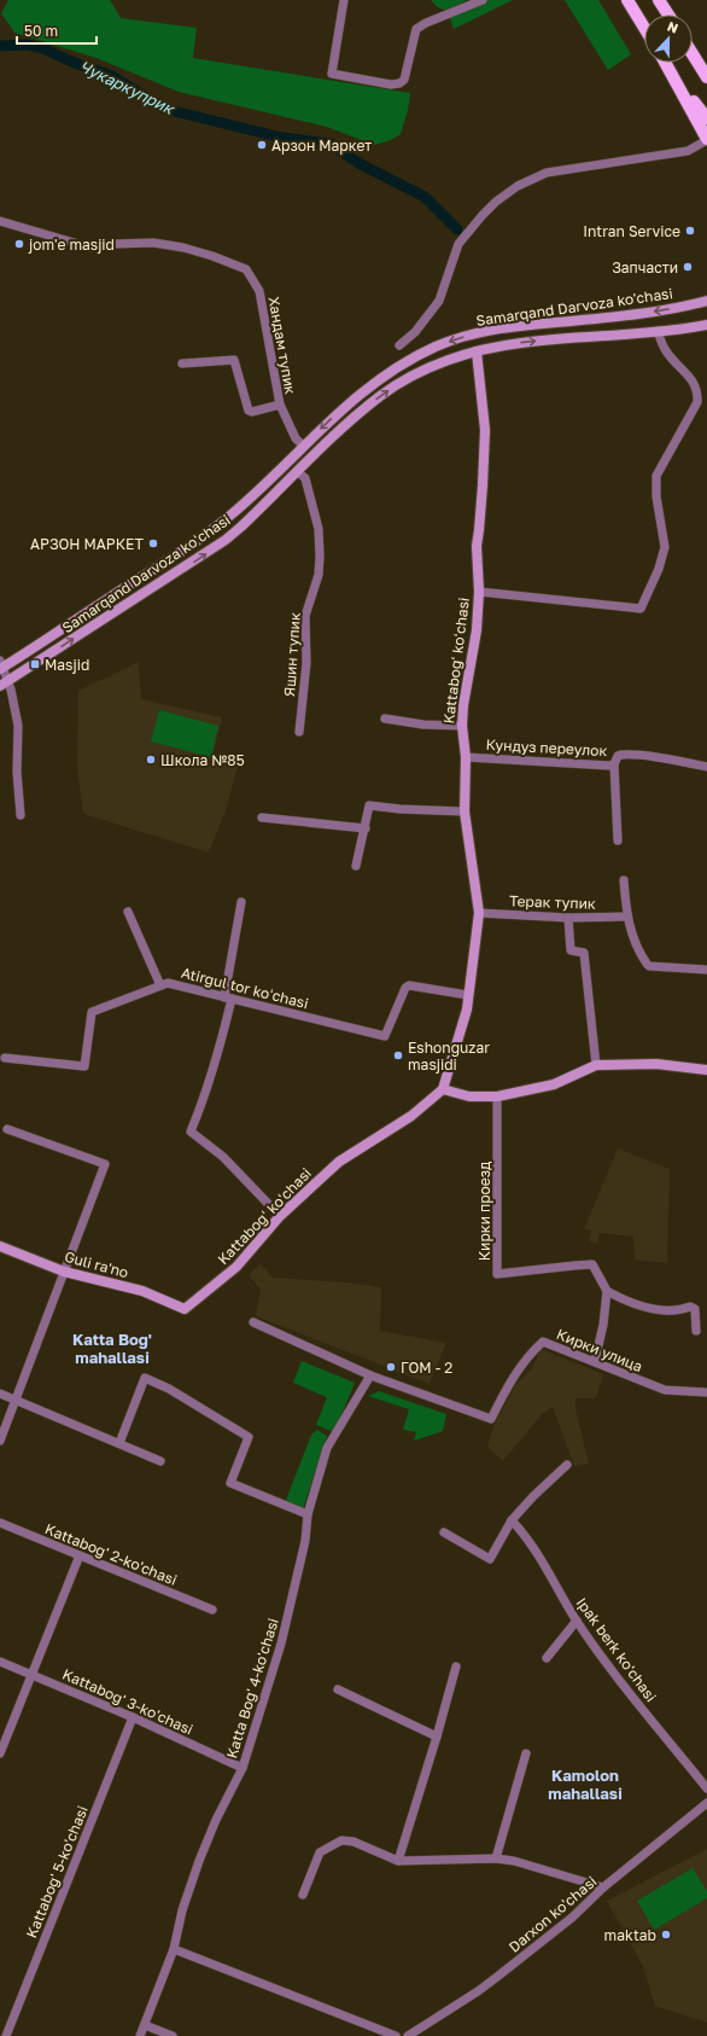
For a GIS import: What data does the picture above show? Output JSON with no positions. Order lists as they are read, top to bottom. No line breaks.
{"streets":{"main road":["Samarqand Darvoza ko'chasi","Samarqand Darvoza koʻchasi","Kattabogʻ koʻchasi","Guli ra'no"],"street":["Хандам тупик","Яшин тупик","Кундуз переулок","Терак тупик","Atirgul tor koʻchasi","Кирки проезд","Кирки улица","Kattabog' 2-ko'chasi","Ipak berk ko'chasi","Katta Bog' 4-ko'chasi","Kattabog' 3-ko'chasi","Kattabog' 5-ko'chasi","Darxon ko'chasi"]},"crossings":[["Samarqand Darvoza ko'chasi","Хандам тупик"],["Samarqand Darvoza ko'chasi","Samarqand Darvoza koʻchasi"],["Samarqand Darvoza koʻchasi","Яшин тупик"],["Samarqand Darvoza koʻchasi","Kattabogʻ koʻchasi"],["Kattabogʻ koʻchasi","Кундуз переулок"],["Kattabogʻ koʻchasi","Терак тупик"],["Kattabogʻ koʻchasi","Atirgul tor koʻchasi"],["Kattabogʻ koʻchasi","Guli ra'no"],["Кирки улица","Katta Bog' 4-ko'chasi"],["Katta Bog' 4-ko'chasi","Kattabog' 3-ko'chasi"],["Kattabog' 3-ko'chasi","Kattabog' 5-ko'chasi"]],"one_way":["Samarqand Darvoza ko'chasi"],"districts":["Katta Bog' mahallasi","Kamolon mahallasi"],"water":["Чукаркуприк"],"places":{"other":["Арзон Маркет","Intran Service","jom'e masjid","Запчасти","АРЗОН МАРКЕТ","Школа №85","Eshonguzar masjidi","ГОМ - 2","maktab"],"transit":["Masjid"]},"scale_bar":"50 m","north":"top"}
